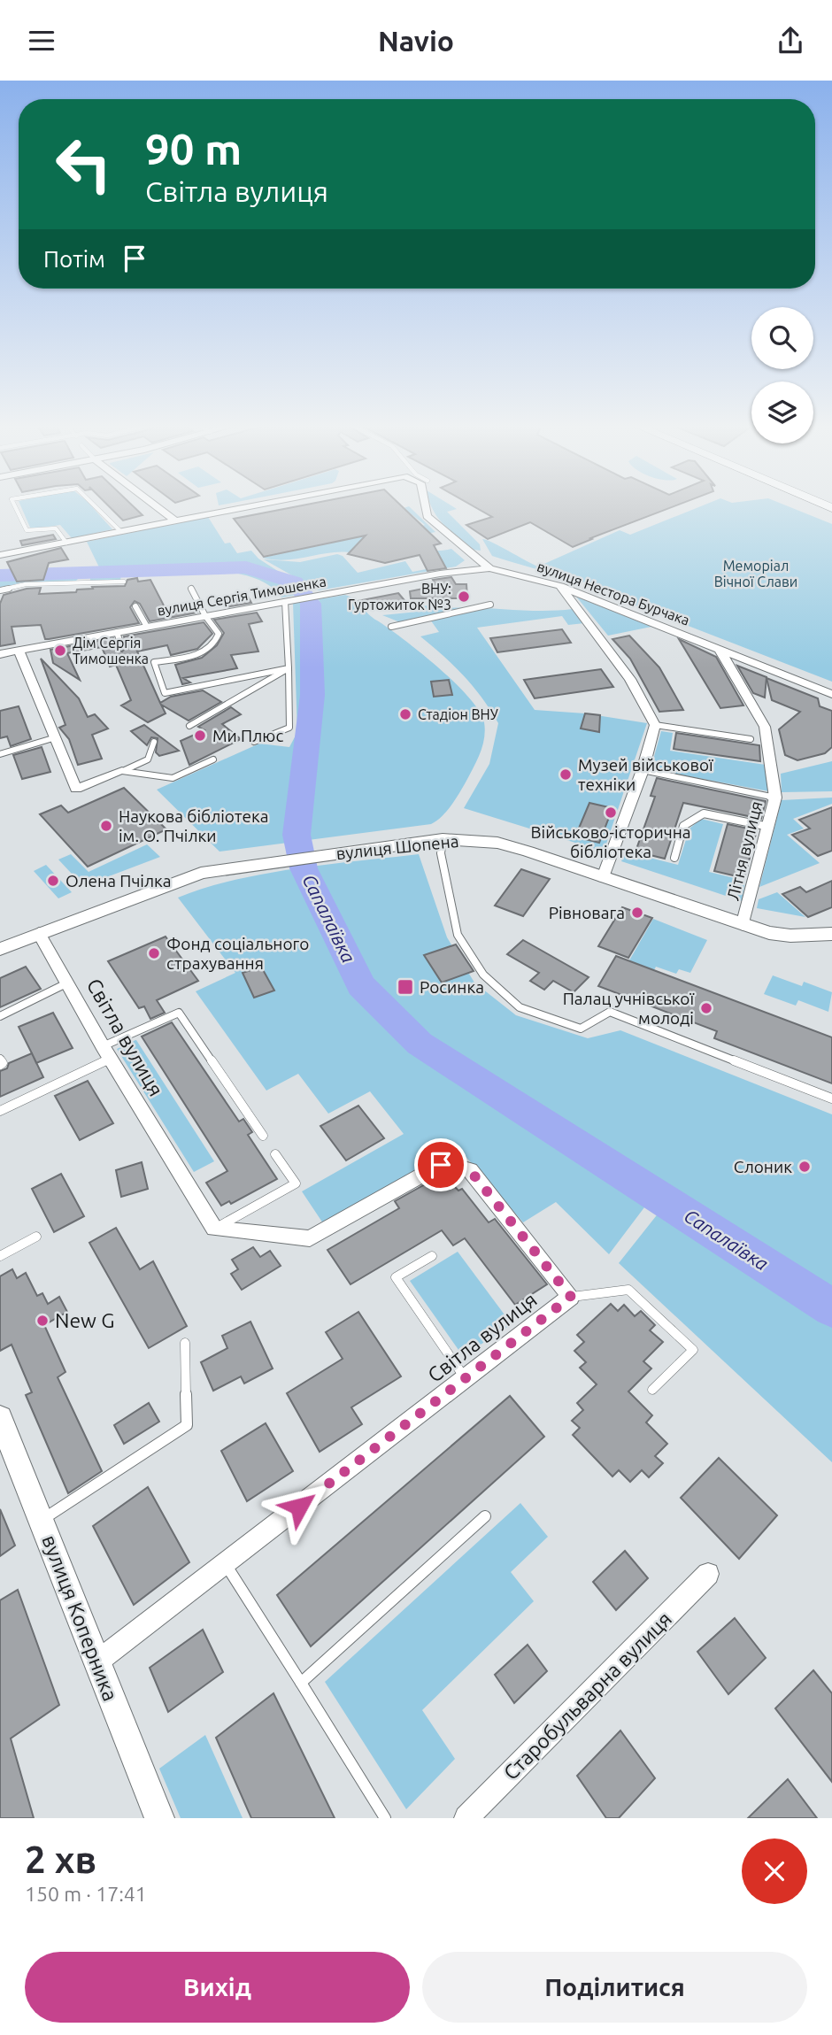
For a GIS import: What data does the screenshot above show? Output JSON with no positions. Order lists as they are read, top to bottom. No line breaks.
{"streets":{"street":["вулиця Нестора Бурчака","вулиця Сергія Тимошенка","вулиця Шопена","Літня вулиця","Світла вулиця","вулиця Коперника","Старобульварна вулиця"]},"crossings":[["вулиця Нестора Бурчака","вулиця Сергія Тимошенка"],["вулиця Нестора Бурчака","Літня вулиця"],["вулиця Шопена","Літня вулиця"],["вулиця Шопена","Світла вулиця"],["Світла вулиця","вулиця Коперника"]],"water":["Сапалаївка"],"parks":["Меморіал Вічної Слави"],"places":{"other":["ВНУ: Гуртожиток №3","Дім Сергія Тимошенка","Стадіон ВНУ","Ми Плюс","Музей військової техніки","Військово-історична бібліотека","Наукова бібліотека ім. О. Пчілки","Олена Пчілка","Рівновага","Фонд соціального страхування","Палац учнівської молоді","Слоник","New G"],"transit":["Росинка"]},"page":{"header":"Navio","turn":["90 m","Світла вулиця"],"then":"Потім","heading":["2 хв","150 m · 17:41"],"buttons":["Вихід","Поділитися"]}}
